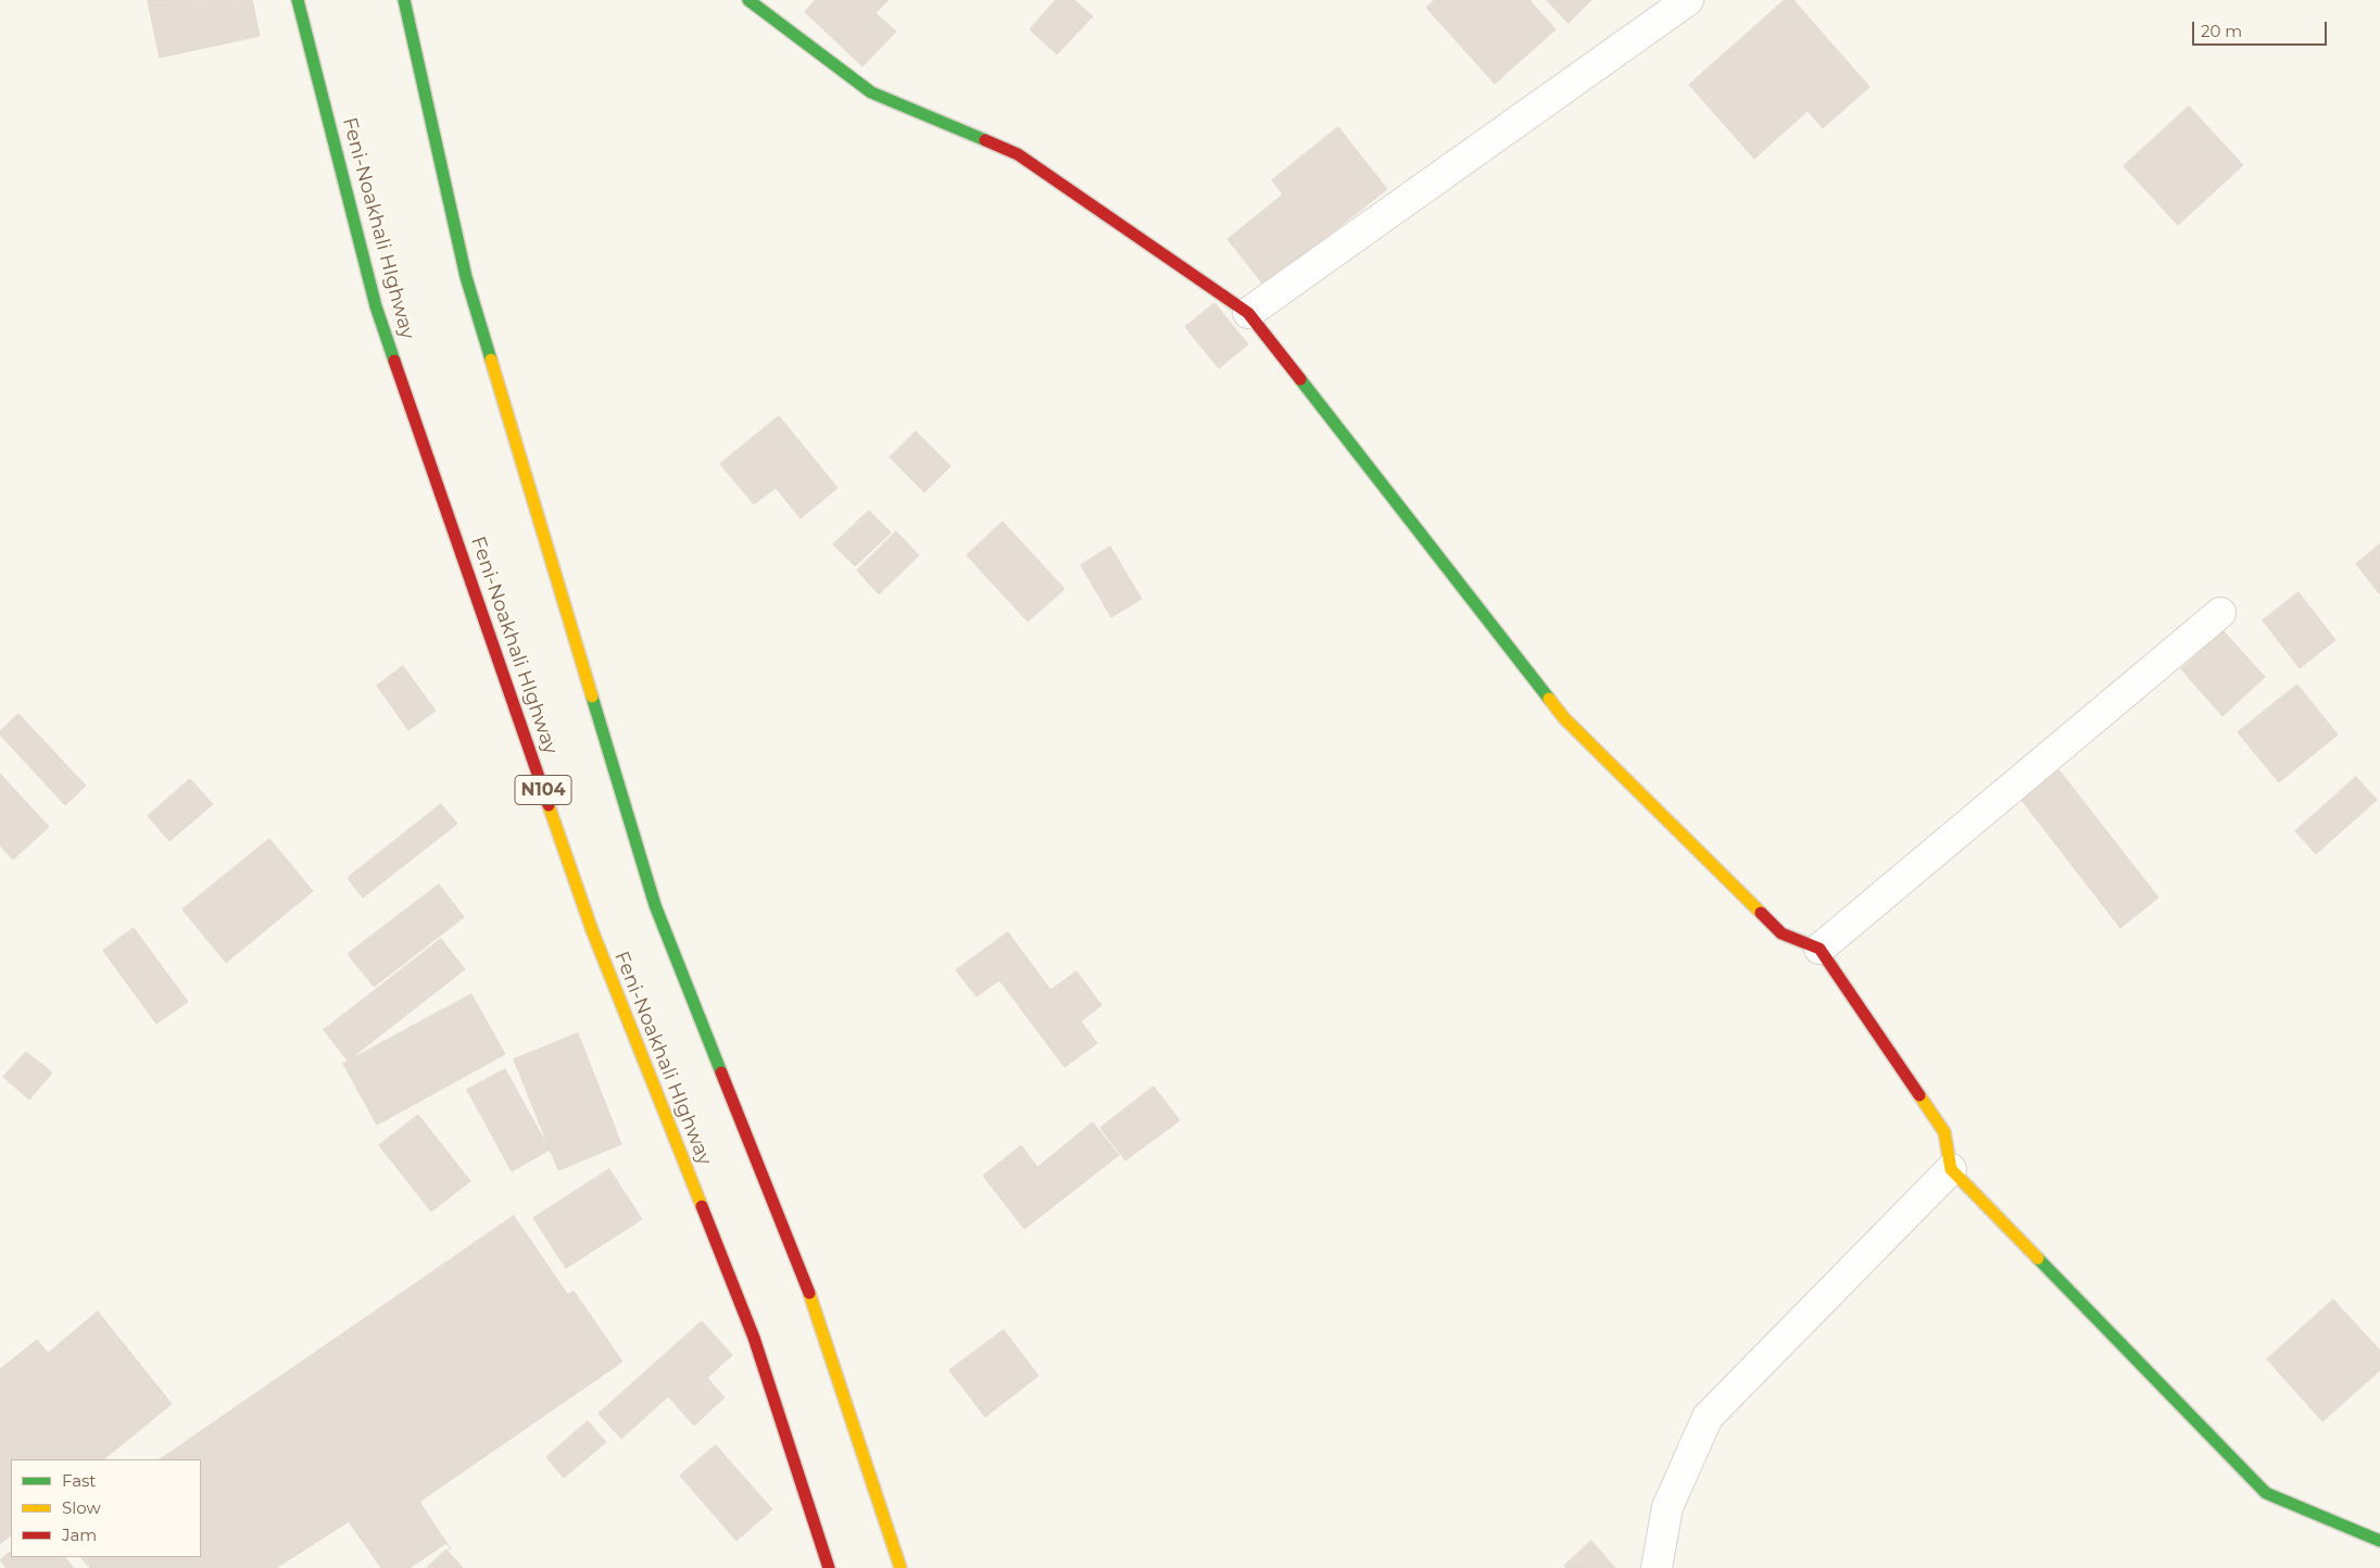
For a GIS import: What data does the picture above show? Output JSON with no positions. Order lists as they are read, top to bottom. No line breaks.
{"streets":{"main road":["Feni-Noakhali HIghway","N104"]},"legend":["Fast","Slow","Jam"],"scale_bar":"20 m"}
